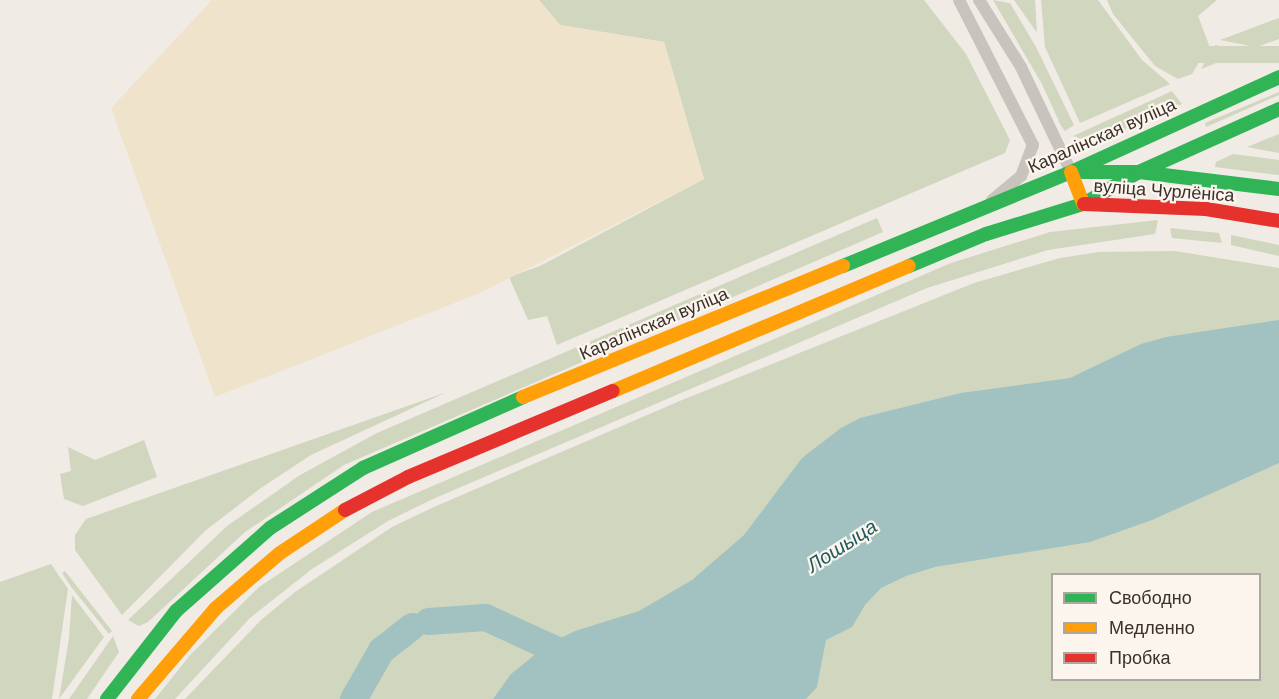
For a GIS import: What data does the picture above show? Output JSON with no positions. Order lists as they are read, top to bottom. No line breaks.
{"streets":{"main road":["Каралінская вуліца","вуліца Чурлёніса"]},"crossings":[["Каралінская вуліца","вуліца Чурлёніса"]],"water":["Лошыца"],"legend":["Свободно","Медленно","Пробка"]}
